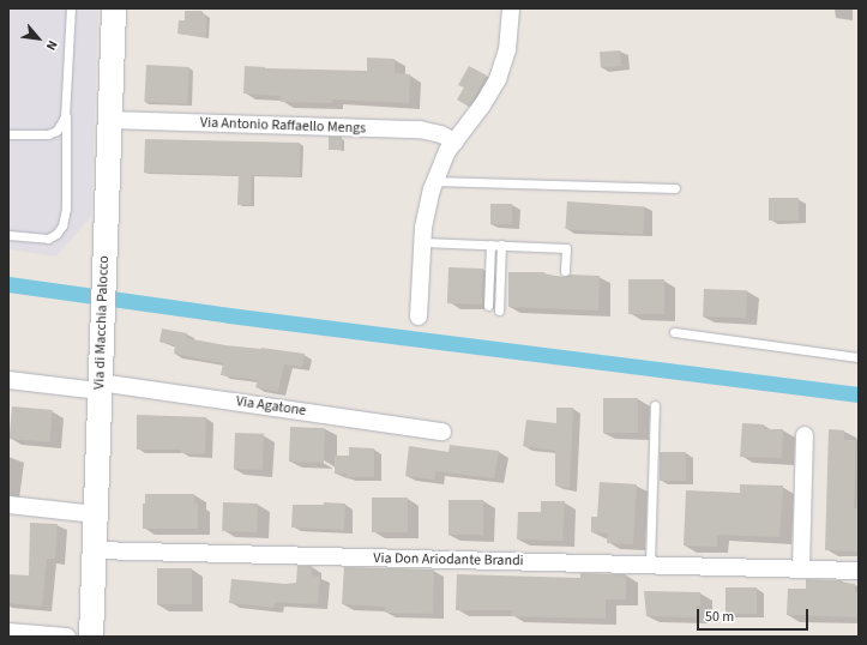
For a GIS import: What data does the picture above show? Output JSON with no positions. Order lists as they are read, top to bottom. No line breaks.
{"streets":{"street":["Via Antonio Raffaello Mengs","Via di Macchia Palocco","Via Agatone","Via Don Ariodante Brandi"]},"crossings":[["Via Antonio Raffaello Mengs","Via di Macchia Palocco"],["Via di Macchia Palocco","Via Agatone"],["Via di Macchia Palocco","Via Don Ariodante Brandi"]],"scale_bar":"50 m","north":"bottom right"}
